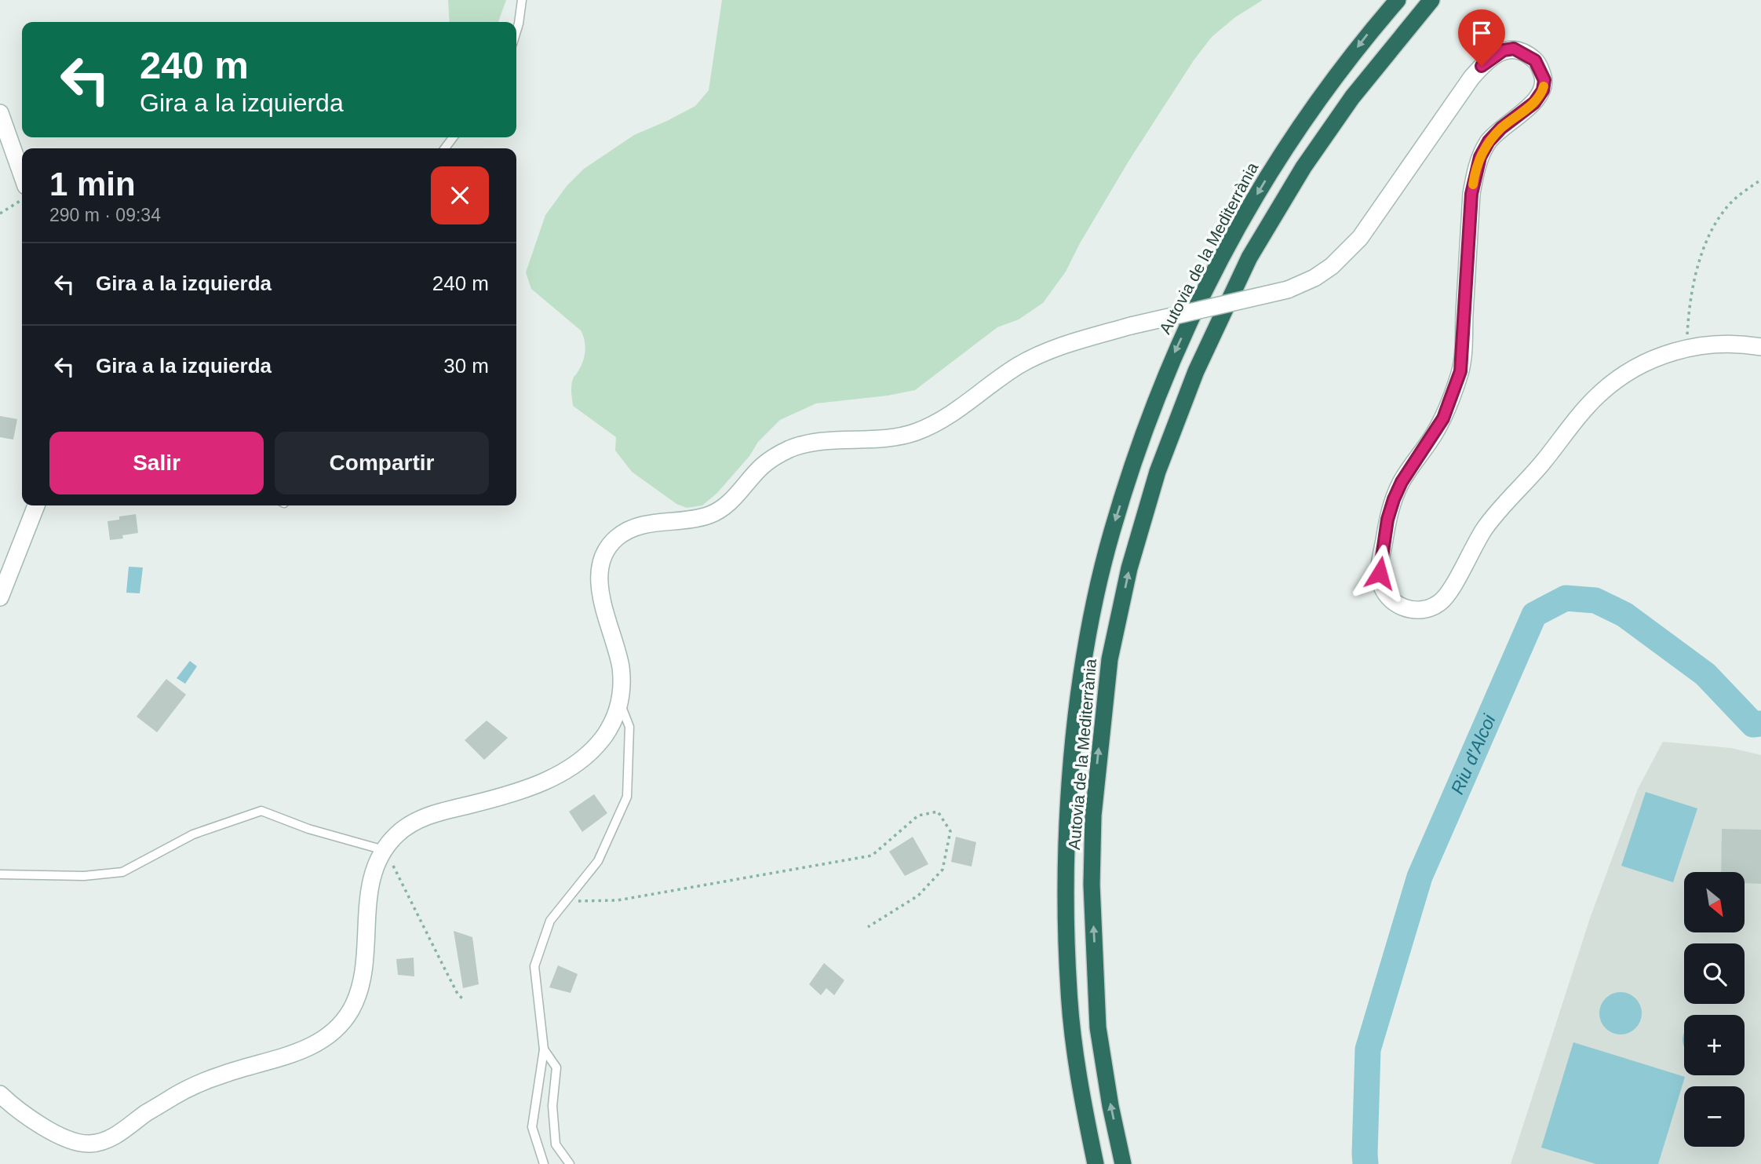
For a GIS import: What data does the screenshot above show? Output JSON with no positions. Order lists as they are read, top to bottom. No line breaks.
{"streets":{"highway":["Autovia de la Mediterrània"]},"water":["Riu d'Alcoi"],"north":"bottom right","page":{"turn":["240 m","Gira a la izquierda"],"heading":["1 min","290 m · 09:34"],"list":[{"name":"Gira a la izquierda","value":"240 m"},{"name":"Gira a la izquierda","value":"30 m"}],"buttons":["Salir","Compartir"],"map_buttons":["+","−"]}}
